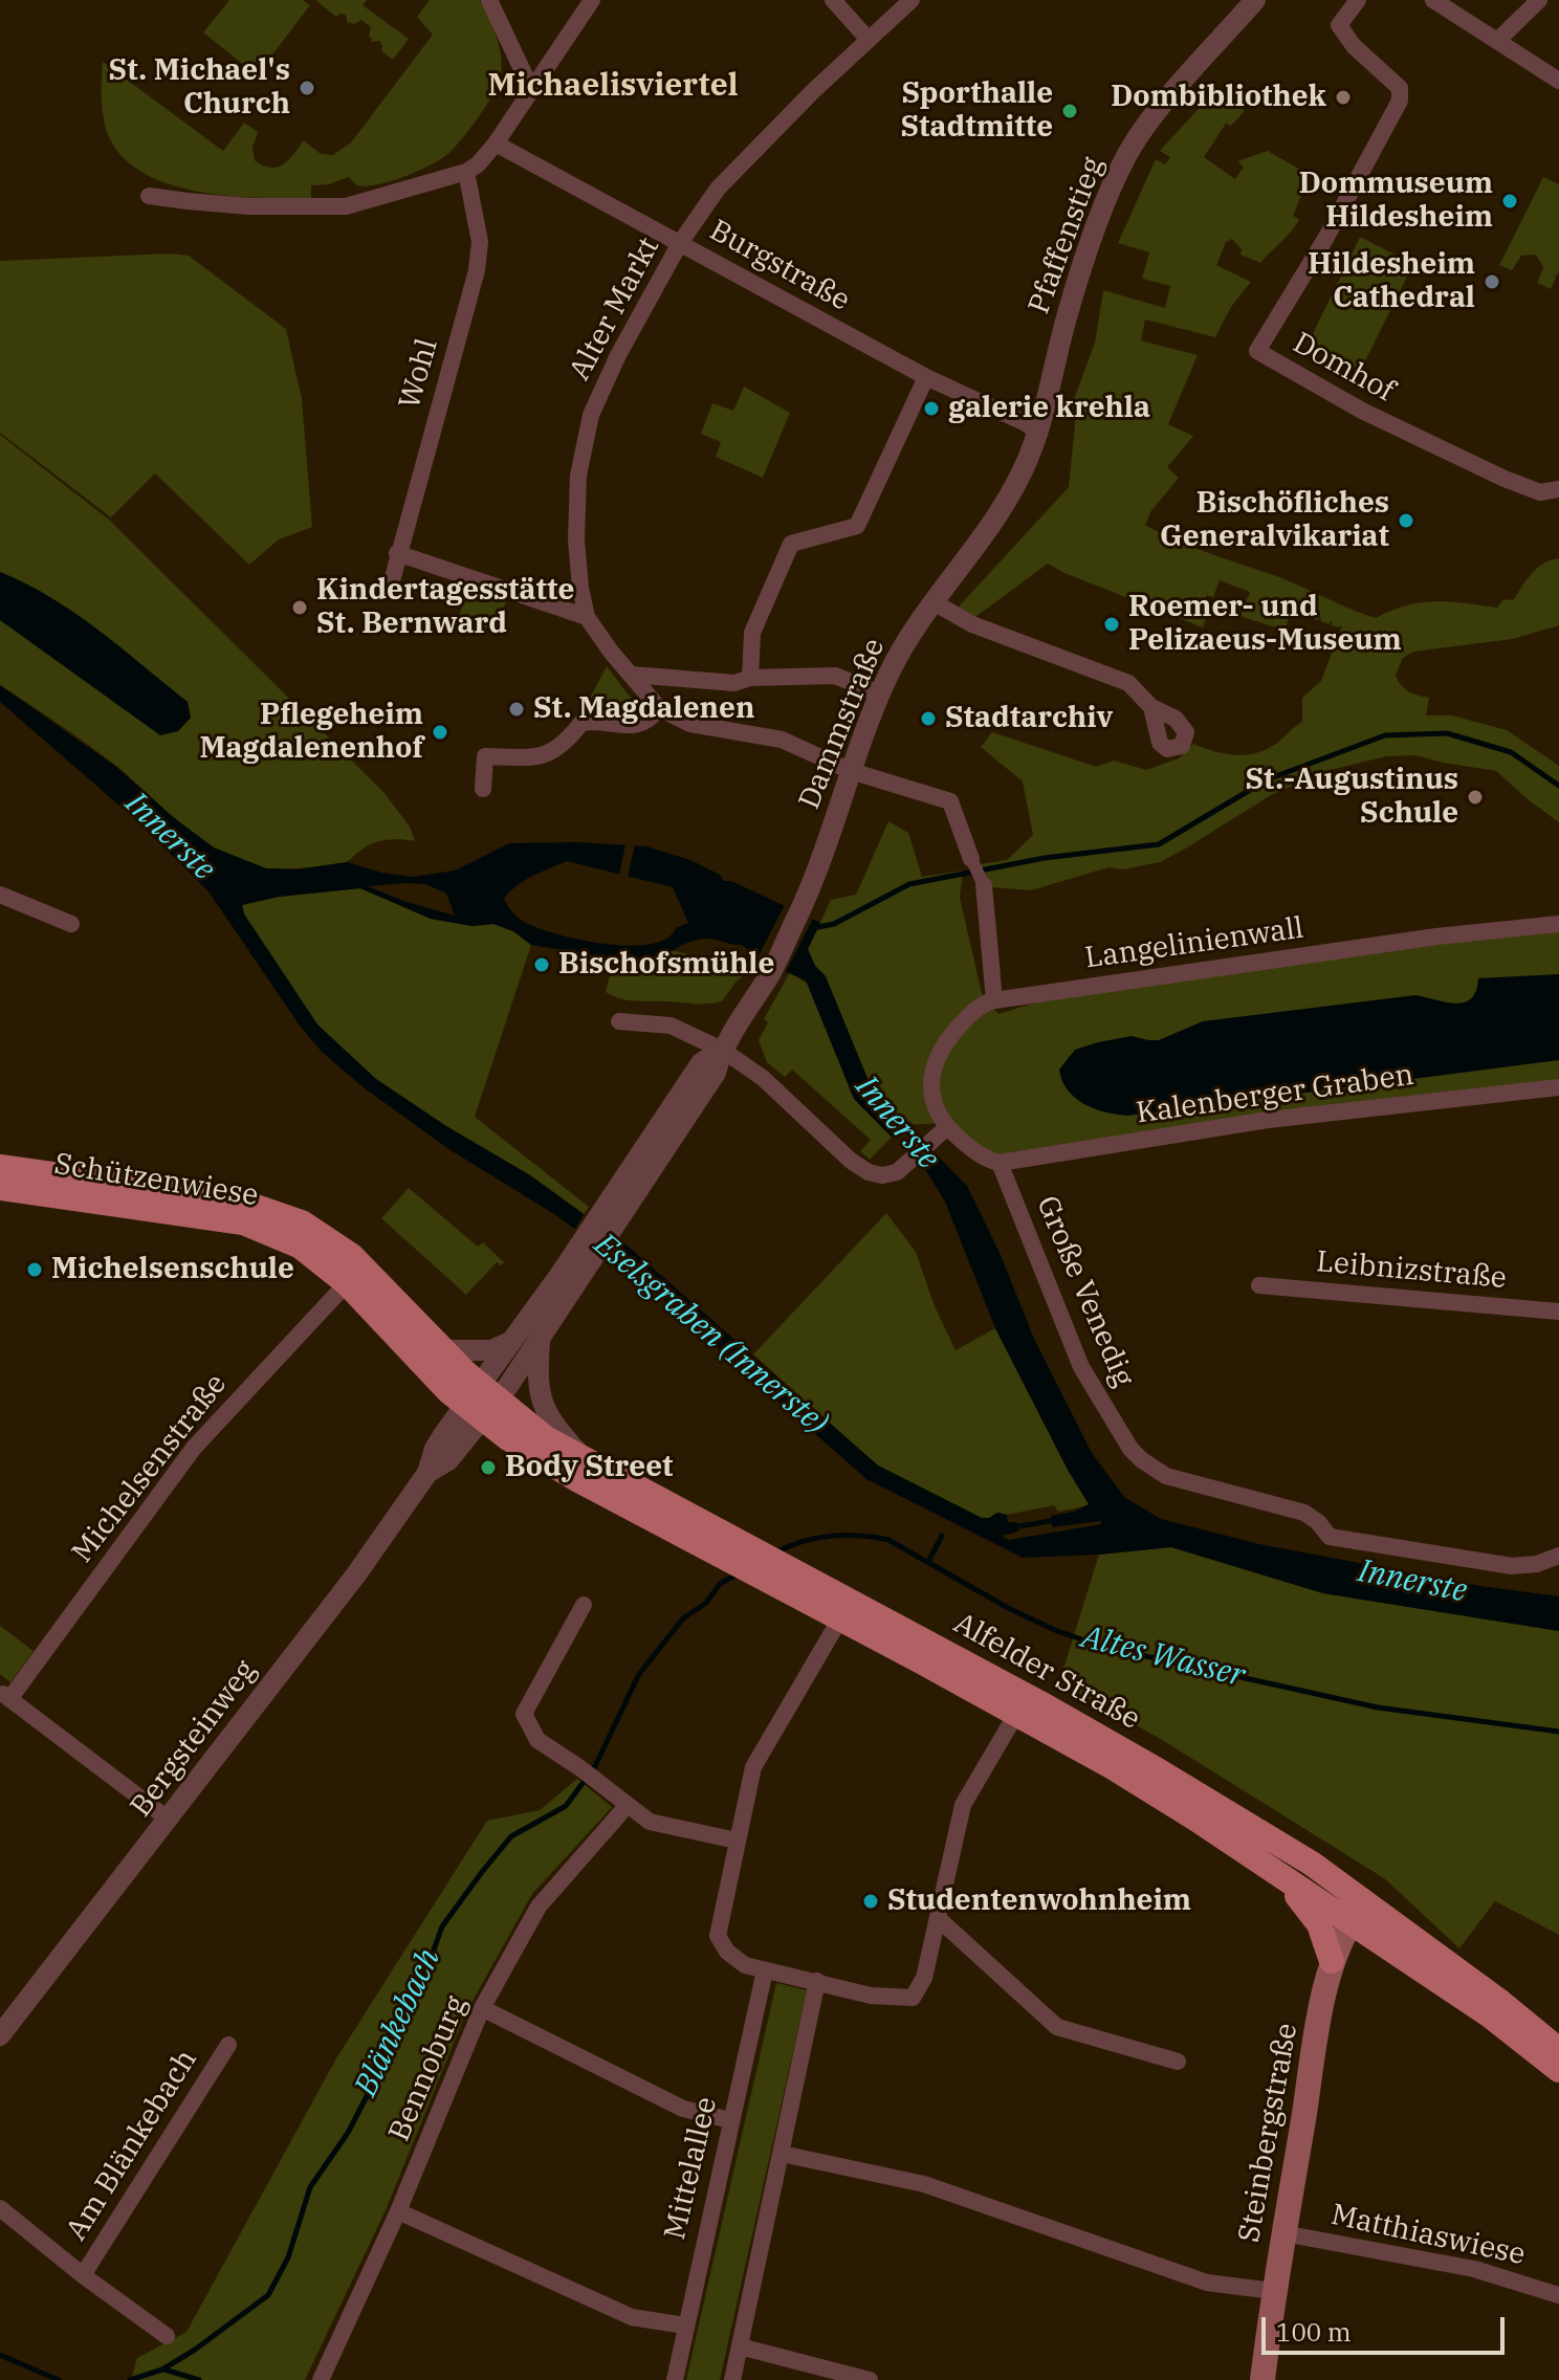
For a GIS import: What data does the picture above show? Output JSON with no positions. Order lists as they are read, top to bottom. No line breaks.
{"streets":{"main road":["Schützenwiese","Alfelder Straße","Steinbergstraße"],"street":["Pfaffenstieg","Burgstraße","Alter Markt","Domhof","Wohl","Dammstraße","Langelinienwall","Kalenberger Graben","Leibnizstraße","Große Venedig","Michelsenstraße","Bergsteinweg","Bennoburg","Am Blänkebach","Mittelallee","Matthiaswiese"]},"crossings":[["Pfaffenstieg","Burgstraße"],["Pfaffenstieg","Dammstraße"],["Burgstraße","Alter Markt"],["Burgstraße","Dammstraße"],["Kalenberger Graben","Große Venedig"],["Schützenwiese","Michelsenstraße"],["Schützenwiese","Alfelder Straße"],["Schützenwiese","Bergsteinweg"],["Alfelder Straße","Bergsteinweg"],["Alfelder Straße","Steinbergstraße"],["Steinbergstraße","Matthiaswiese"]],"districts":["Michaelisviertel"],"water":["Innerste","Eselsgraben (Innerste)","Altes Wasser","Blänkebach"],"places":["St. Michael's Church","Dombibliothek","Sporthalle Stadtmitte","Dommuseum Hildesheim","Hildesheim Cathedral","galerie krehla","Bischöfliches Generalvikariat","Kindertagesstätte St. Bernward","Roemer- und Pelizaeus-Museum","St. Magdalenen","Stadtarchiv","Pflegeheim Magdalenenhof","St.-Augustinus Schule","Bischofsmühle","Michelsenschule","Body Street","Studentenwohnheim"],"scale_bar":"100 m"}
